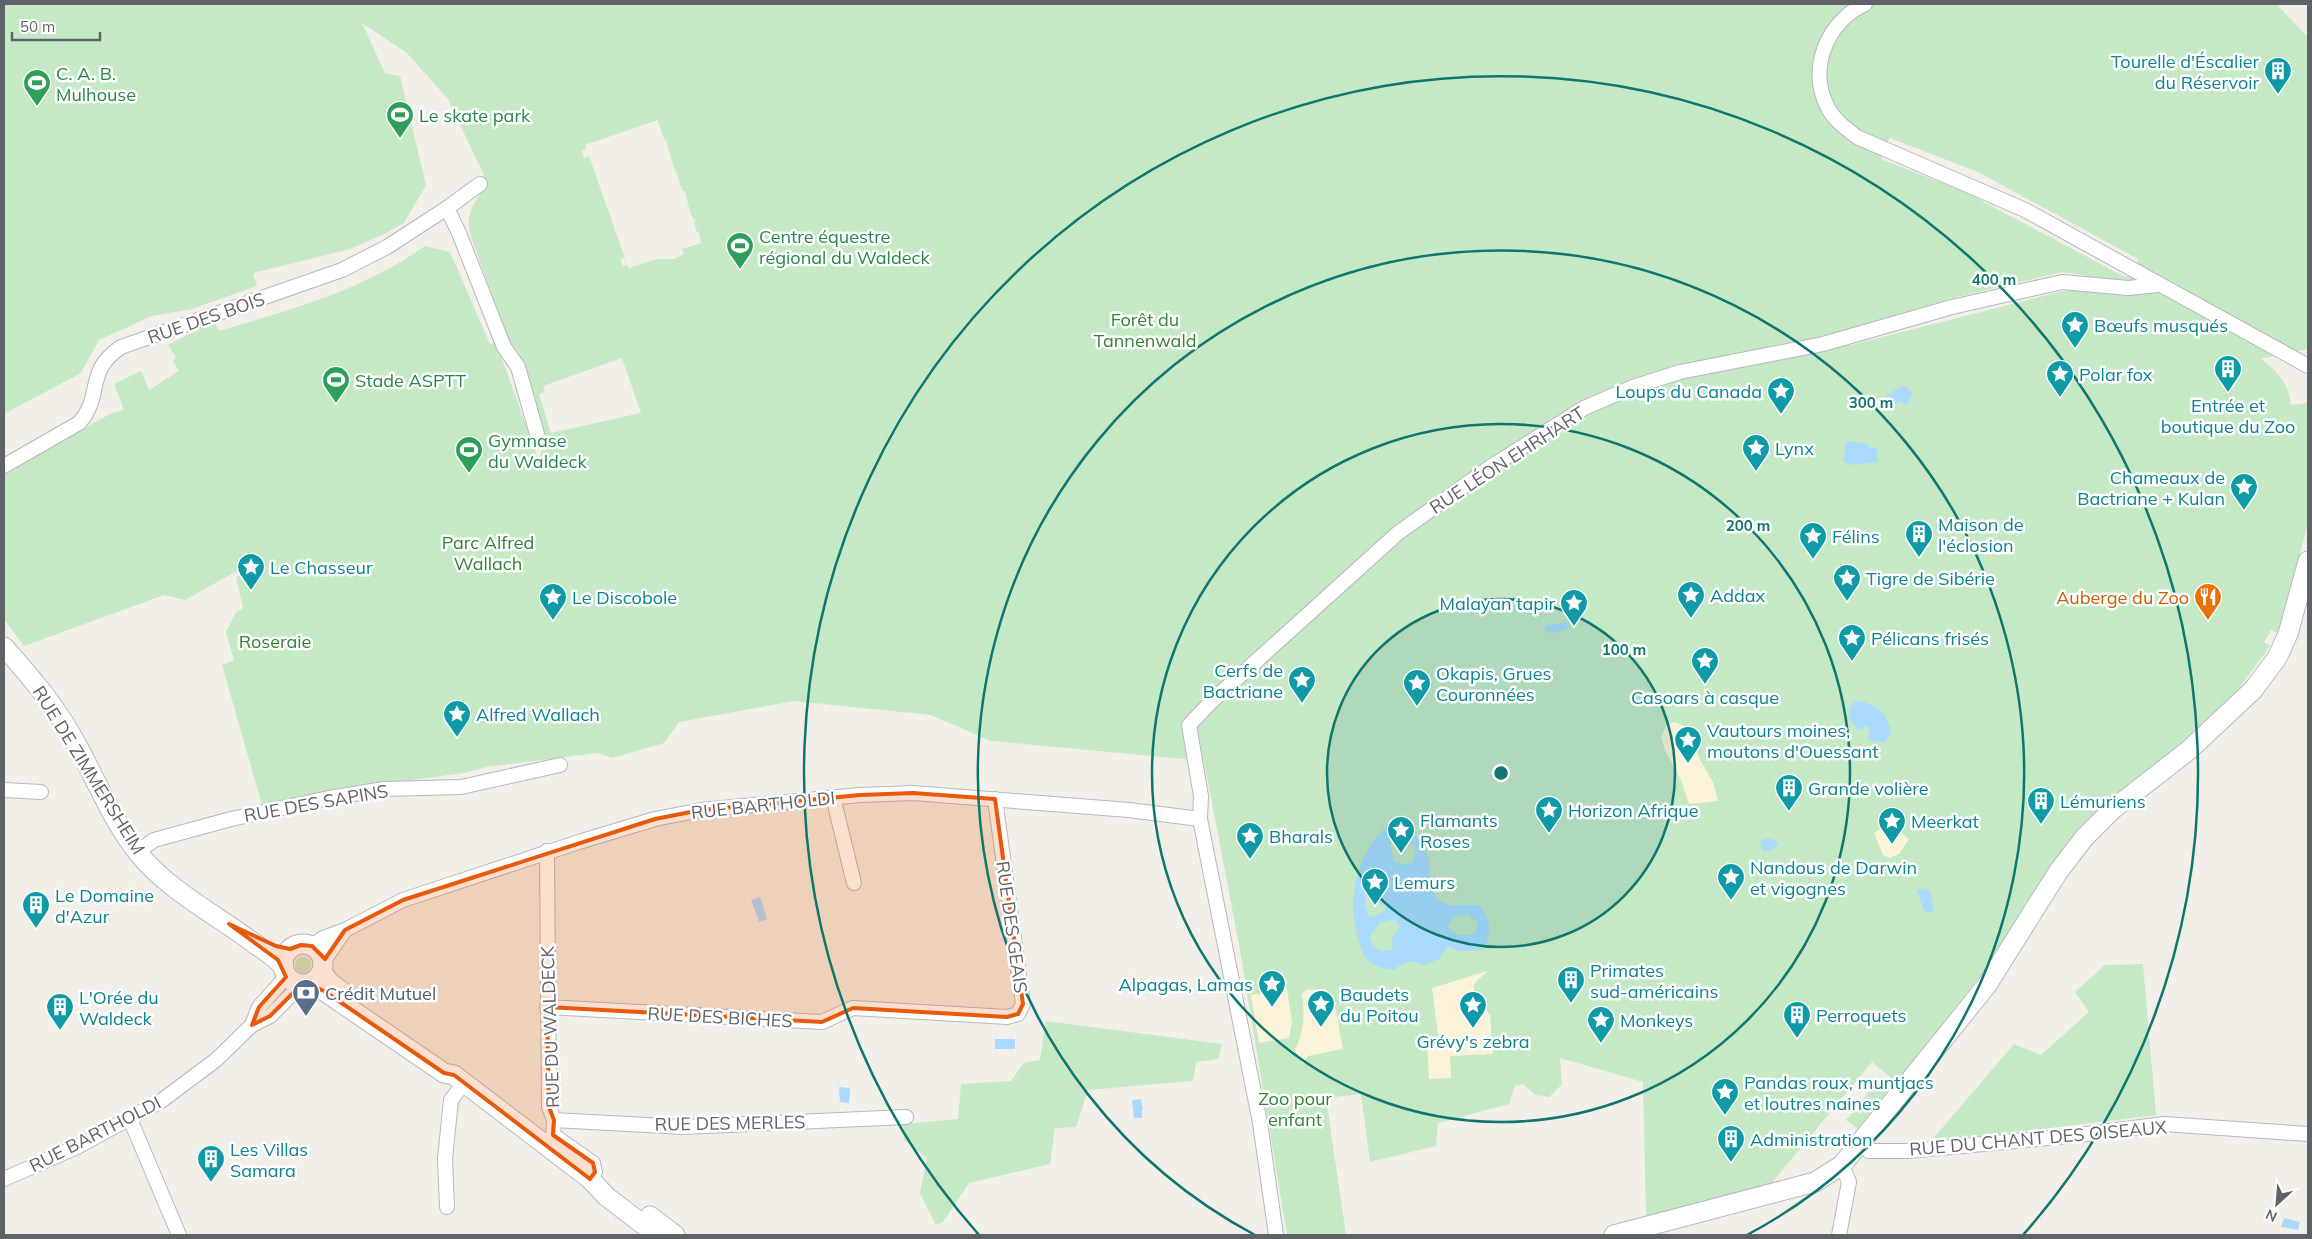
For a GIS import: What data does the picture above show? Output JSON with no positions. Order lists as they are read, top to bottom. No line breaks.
{"streets":{"main road":["RUE DE ZIMMERSHEIM"],"street":["RUE DES BOIS","RUE LÉON EHRHART","RUE DES SAPINS","RUE BARTHOLDI","RUE DES GEAIS","RUE DES BICHES","RUE DU WALDECK","RUE DES MERLES","RUE DU CHANT DES OISEAUX"]},"crossings":[["RUE LÉON EHRHART","RUE BARTHOLDI"],["RUE DE ZIMMERSHEIM","RUE DES SAPINS"],["RUE DE ZIMMERSHEIM","RUE BARTHOLDI"],["RUE DE ZIMMERSHEIM","RUE DU WALDECK"],["RUE BARTHOLDI","RUE DES GEAIS"],["RUE BARTHOLDI","RUE DU WALDECK"],["RUE DES GEAIS","RUE DES BICHES"],["RUE DES BICHES","RUE DU WALDECK"],["RUE DU WALDECK","RUE DES MERLES"]],"parks":["Forêt du Tannenwald","Parc Alfred Wallach","Roseraie","Zoo pour enfant"],"places":{"building":["Tourelle d'Éscalier du Réservoir","Entrée et boutique du Zoo","Maison de l'éclosion","Grande volière","Lémuriens","Le Domaine d'Azur","Primates sud-américains","L'Orée du Waldeck","Perroquets","Administration","Les Villas Samara"],"sports":["C. A. B. Mulhouse","Le skate park","Centre équestre régional du Waldeck","Stade ASPTT","Gymnase du Waldeck"],"place":["Bœufs musqués","Polar fox","Loups du Canada","Lynx","Chameaux de Bactriane + Kulan","Félins","Le Chasseur","Tigre de Sibérie","Addax","Le Discobole","Malayan tapir","Pélicans frisés","Casoars à casque","Cerfs de Bactriane","Okapis, Grues Couronnées","Alfred Wallach","Vautours moines, moutons d'Ouessant","Horizon Afrique","Meerkat","Flamants Roses","Bharals","Nandous de Darwin et vigognes","Lemurs","Alpagas, Lamas","Baudets du Poitou","Grévy's zebra","Monkeys","Pandas roux, muntjacs et loutres naines"],"restaurant":["Auberge du Zoo"],"bank":["Crédit Mutuel"]},"scale_bar":"50 m","north":"bottom left","rings":["400 m","300 m","200 m","100 m"]}
